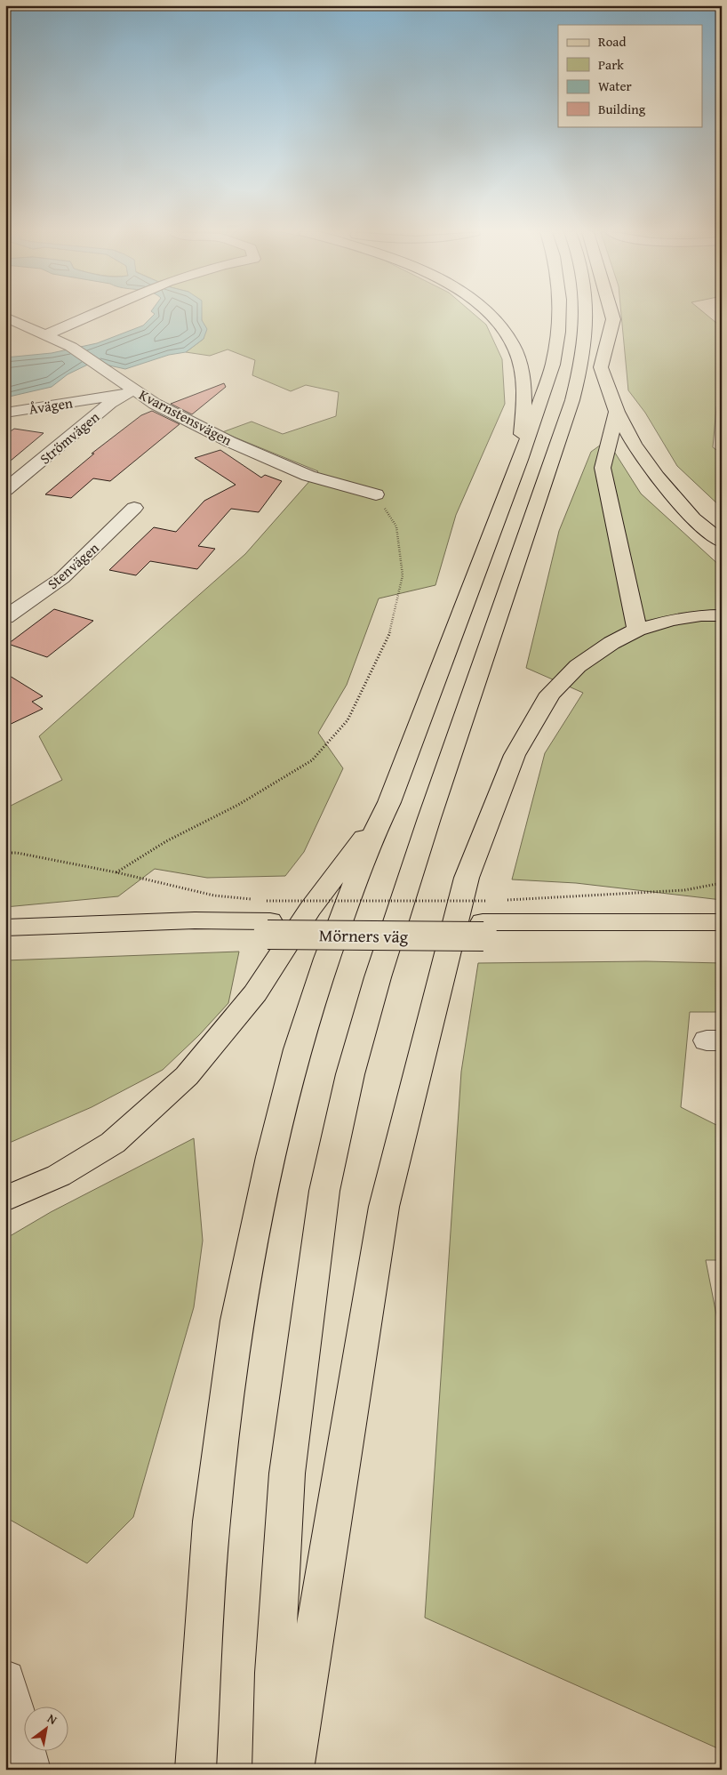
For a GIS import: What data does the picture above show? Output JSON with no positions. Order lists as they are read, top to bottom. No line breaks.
{"streets":{"main road":["Mörners väg"],"street":["Åvägen","Kvarnstensvägen","Strömvägen","Stenvägen"]},"crossings":[["Åvägen","Kvarnstensvägen"],["Åvägen","Strömvägen"],["Kvarnstensvägen","Strömvägen"]],"legend":["Road","Park","Water","Building"],"north":"top right"}
